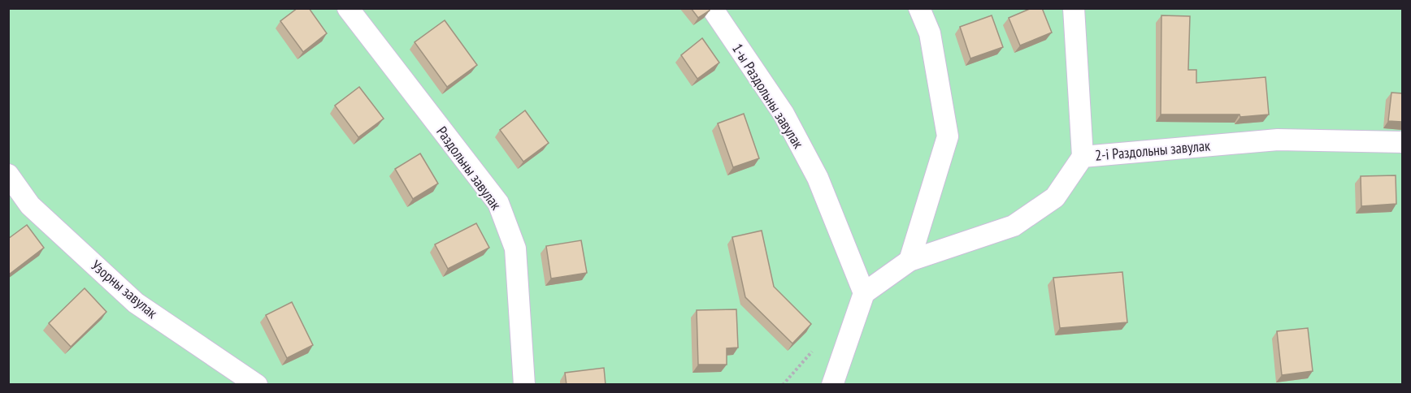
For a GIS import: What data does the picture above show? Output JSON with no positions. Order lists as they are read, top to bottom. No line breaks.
{"streets":{"lane":["1-ы Раздольны завулак","2-і Раздольны завулак","Раздольны завулак","Узорны завулак"]},"crossings":[["1-ы Раздольны завулак","2-і Раздольны завулак"]]}
